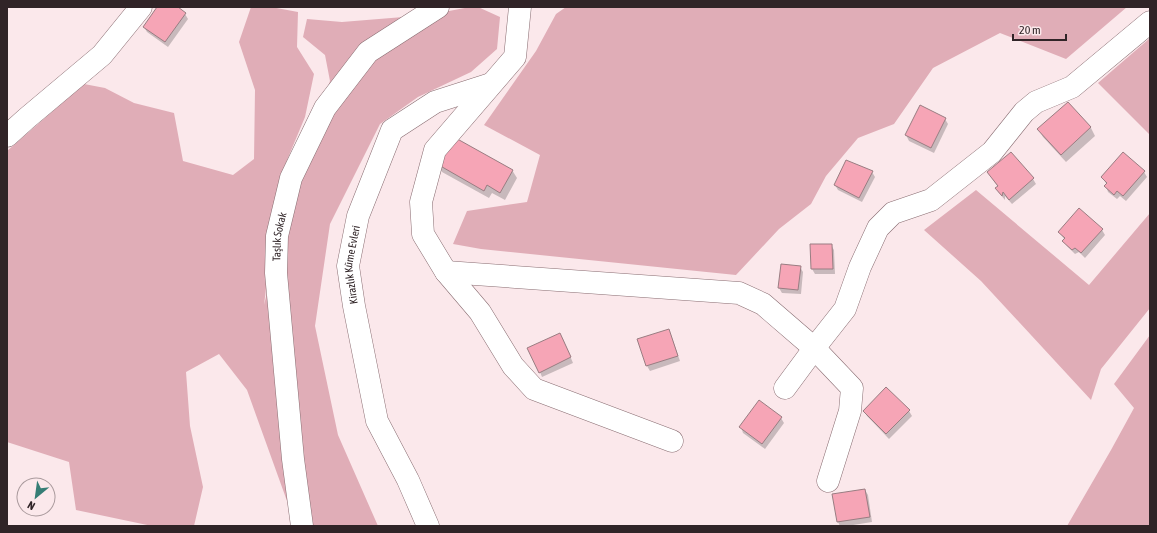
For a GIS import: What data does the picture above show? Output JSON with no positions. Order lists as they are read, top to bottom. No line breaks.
{"streets":{"street":["Taşlık Sokak","Kirazlık Küme Evleri"]},"scale_bar":"20 m","north":"bottom left"}
